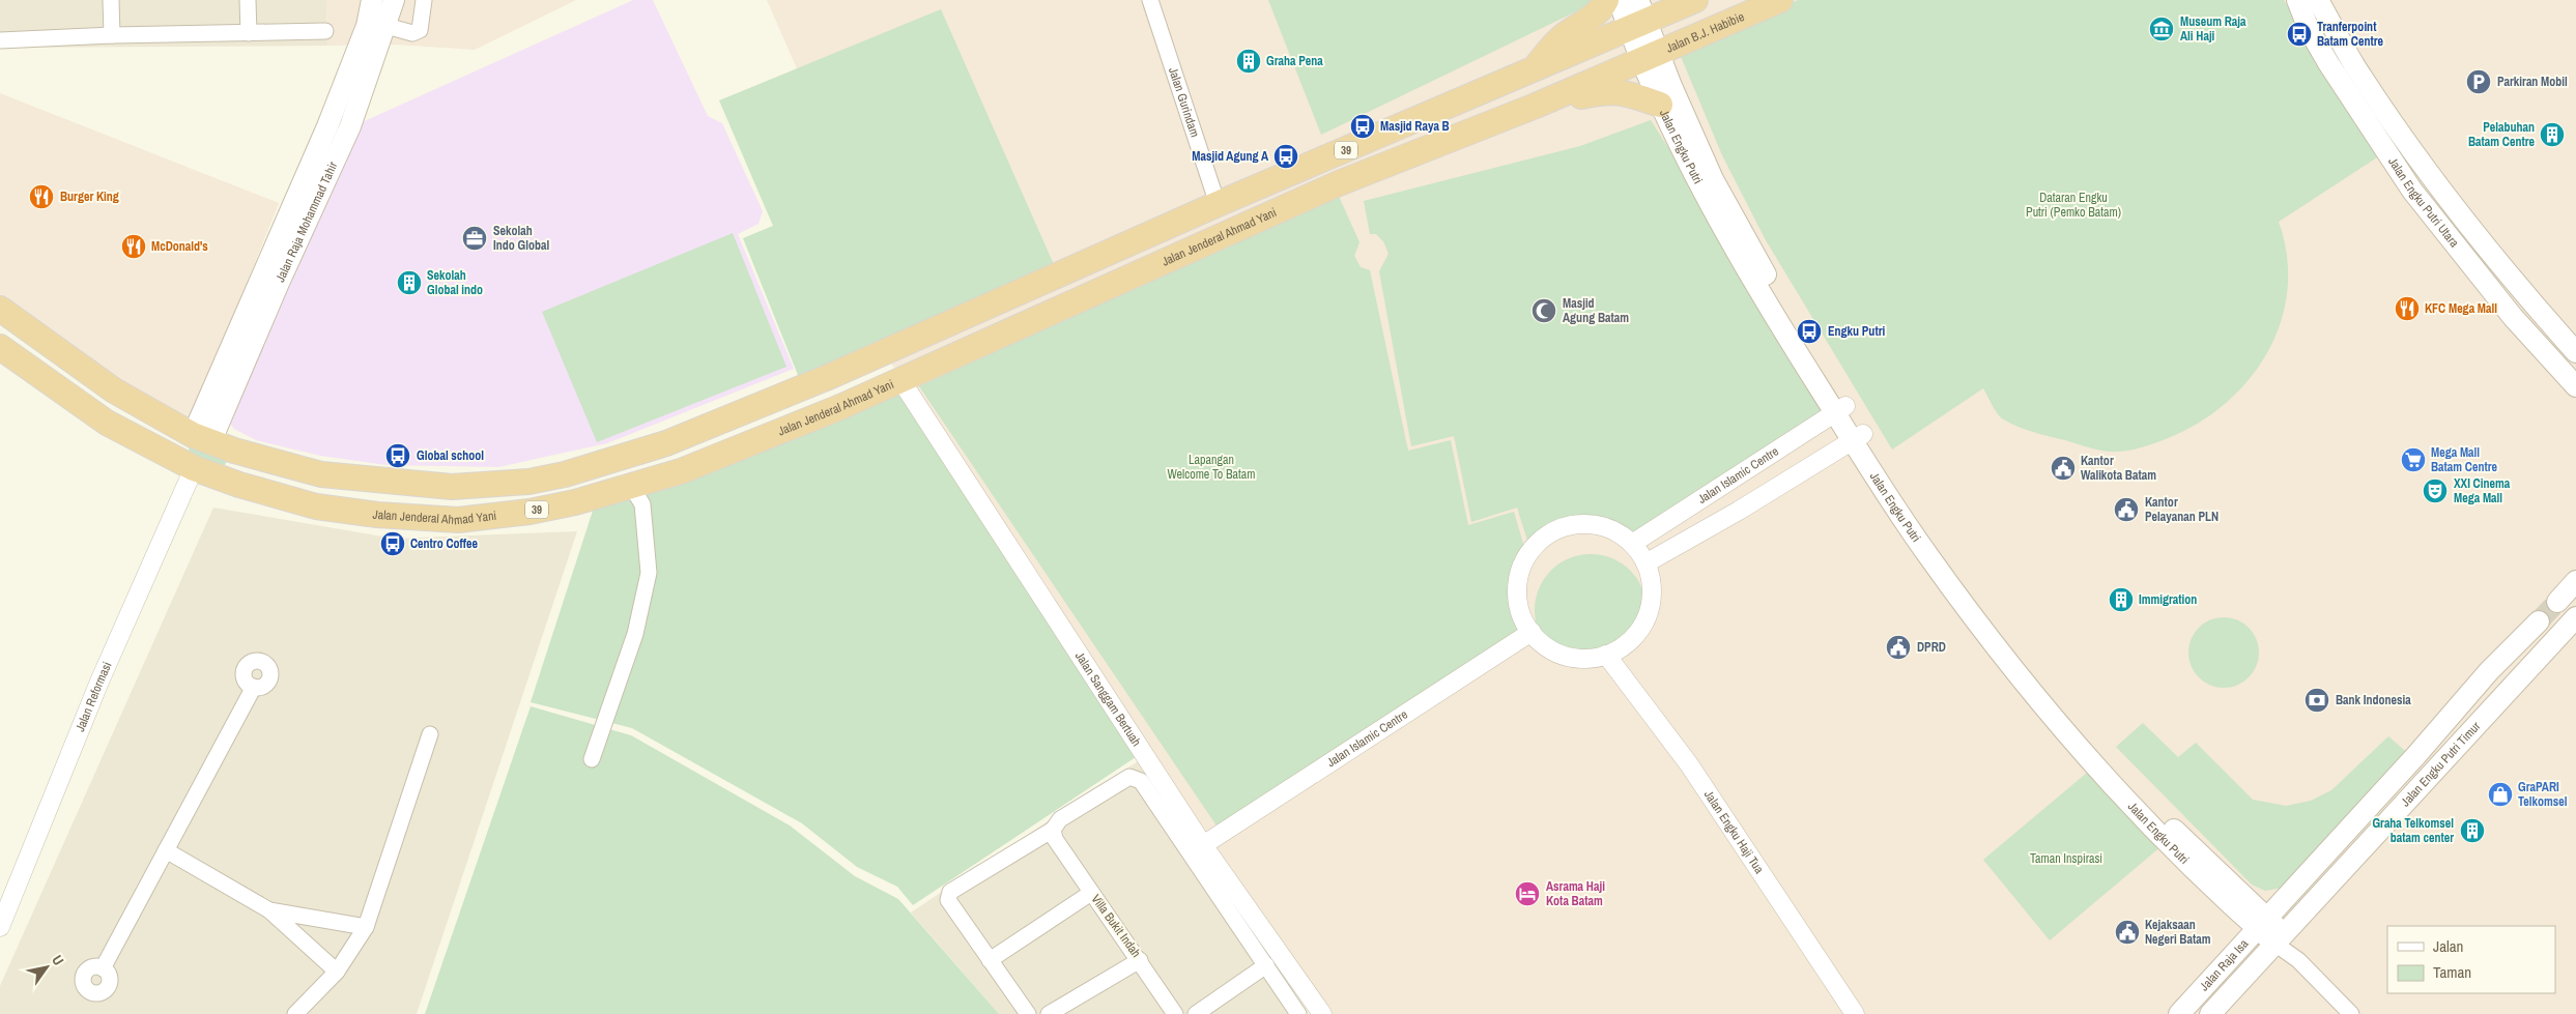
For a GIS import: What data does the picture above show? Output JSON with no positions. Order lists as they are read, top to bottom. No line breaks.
{"streets":{"highway":["Jalan B.J. Habibie","39","Jalan Jenderal Ahmad Yani"],"main road":["Jalan Engku Putri","Jalan Engku Putri Utara","Jalan Raja Mohammad Tahir","Jalan Engku Putri Timur","Jalan Raja Isa"],"street":["Jalan Gurindam","Jalan Islamic Centre","Jalan Reformasi","Jalan Sanggam Bertuah","Jalan Engku Haji Tua","Villa Bukit Indah"]},"crossings":[["Jalan B.J. Habibie","Jalan Engku Putri"],["Jalan B.J. Habibie","Jalan Jenderal Ahmad Yani"],["Jalan Gurindam","Jalan Jenderal Ahmad Yani"],["Jalan Engku Putri","39"],["Jalan Engku Putri","Jalan Jenderal Ahmad Yani"],["Jalan Engku Putri","Jalan Islamic Centre"],["Jalan Engku Putri","Jalan Engku Putri Timur"],["Jalan Engku Putri","Jalan Raja Isa"],["39","Jalan Jenderal Ahmad Yani"],["Jalan Raja Mohammad Tahir","Jalan Jenderal Ahmad Yani"],["Jalan Jenderal Ahmad Yani","Jalan Reformasi"],["Jalan Jenderal Ahmad Yani","Jalan Sanggam Bertuah"],["Jalan Islamic Centre","Jalan Sanggam Bertuah"],["Jalan Islamic Centre","Jalan Engku Haji Tua"],["Jalan Engku Putri Timur","Jalan Raja Isa"]],"parks":["Dataran Engku Putri (Pemko Batam)","Lapangan Welcome To Batam","Taman Inspirasi"],"places":{"museum":["Museum Raja Ali Haji"],"bus stop":["Tranferpoint Batam Centre","Masjid Raya B","Masjid Agung A","Engku Putri","Global school","Centro Coffee"],"building":["Graha Pena","Pelabuhan Batam Centre","Sekolah Global indo","Immigration","Graha Telkomsel batam center"],"parking":["Parkiran Mobil"],"restaurant":["Burger King","McDonald's","KFC Mega Mall"],"office":["Sekolah Indo Global"],"mosque":["Masjid Agung Batam"],"supermarket":["Mega Mall Batam Centre"],"public building":["Kantor Walikota Batam","Kantor Pelayanan PLN","DPRD","Kejaksaan Negeri Batam"],"theatre":["XXI Cinema Mega Mall"],"bank":["Bank Indonesia"],"shop":["GraPARI Telkomsel"],"hotel":["Asrama Haji Kota Batam"]},"legend":["Jalan","Taman"],"north":"top right"}
